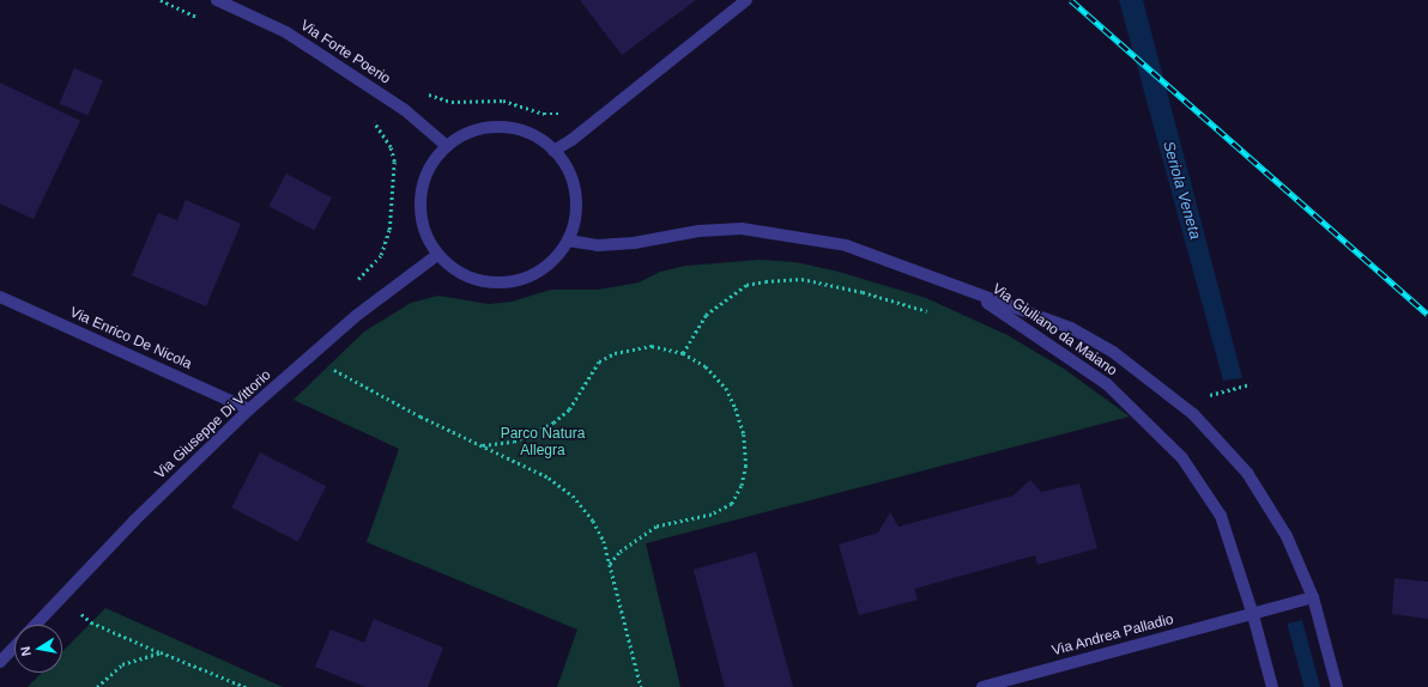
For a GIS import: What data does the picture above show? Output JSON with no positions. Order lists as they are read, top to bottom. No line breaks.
{"streets":{"street":["Via Forte Poerio","Via Giuliano da Maiano","Via Enrico De Nicola","Via Giuseppe Di Vittorio","Via Andrea Palladio"]},"crossings":[["Via Forte Poerio","Via Giuliano da Maiano"],["Via Forte Poerio","Via Giuseppe Di Vittorio"],["Via Giuliano da Maiano","Via Giuseppe Di Vittorio"],["Via Giuliano da Maiano","Via Andrea Palladio"],["Via Enrico De Nicola","Via Giuseppe Di Vittorio"]],"water":["Seriola Veneta"],"parks":["Parco Natura Allegra"],"north":"left"}
